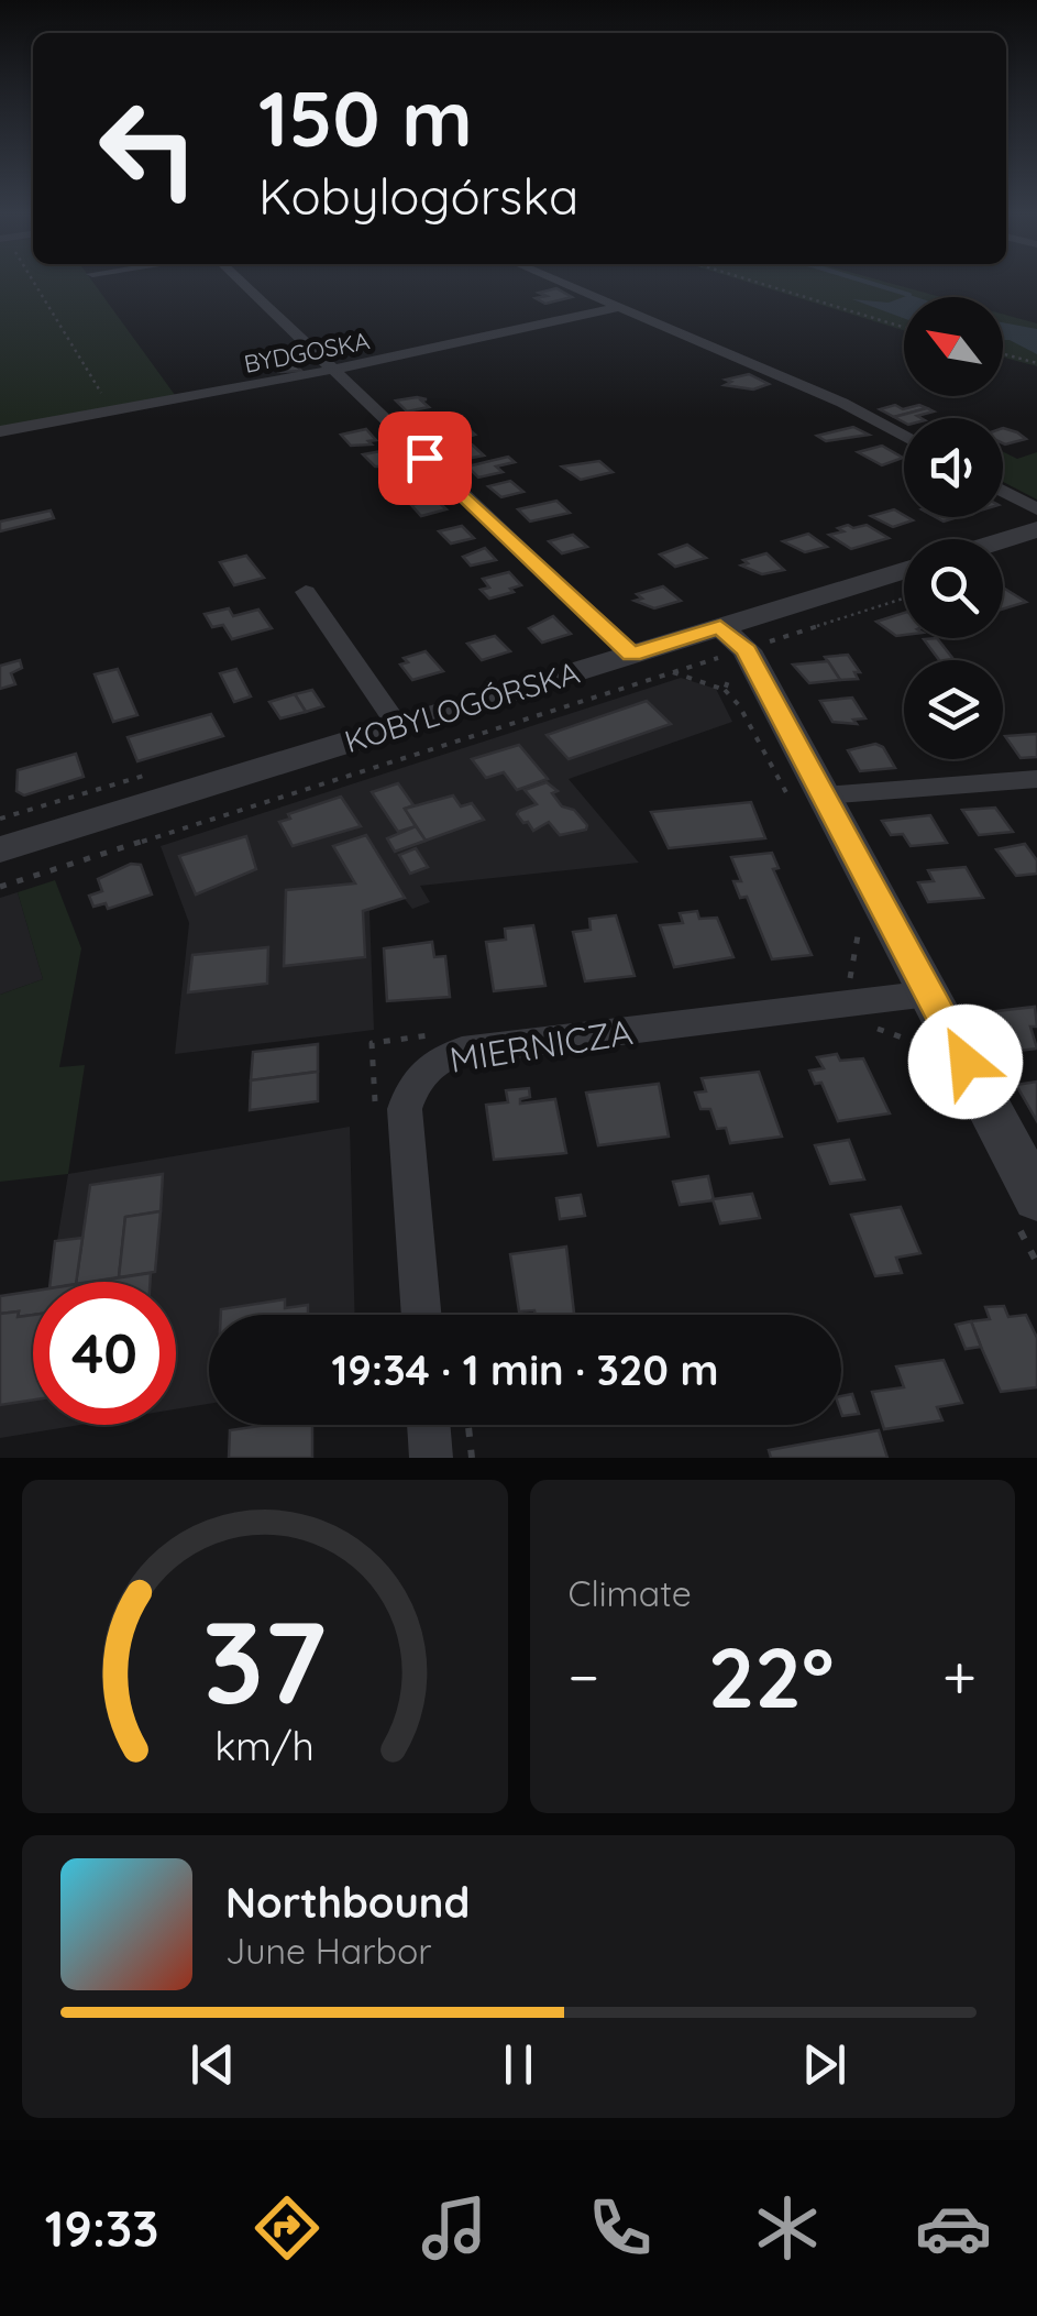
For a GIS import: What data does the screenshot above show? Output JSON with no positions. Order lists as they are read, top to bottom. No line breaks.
{"streets":{"street":["BYDGOSKA","KOBYLOGÓRSKA","MIERNICZA"]},"north":"top left","page":{"turn":["150 m","Kobylogórska"],"limit":"40","trip":"19:34 · 1 min · 320 m","tile":"Climate","heat":["−","22°","+"],"song":["Northbound","June Harbor"],"tabs":"19:33","gauge":["37","km/h"]}}
